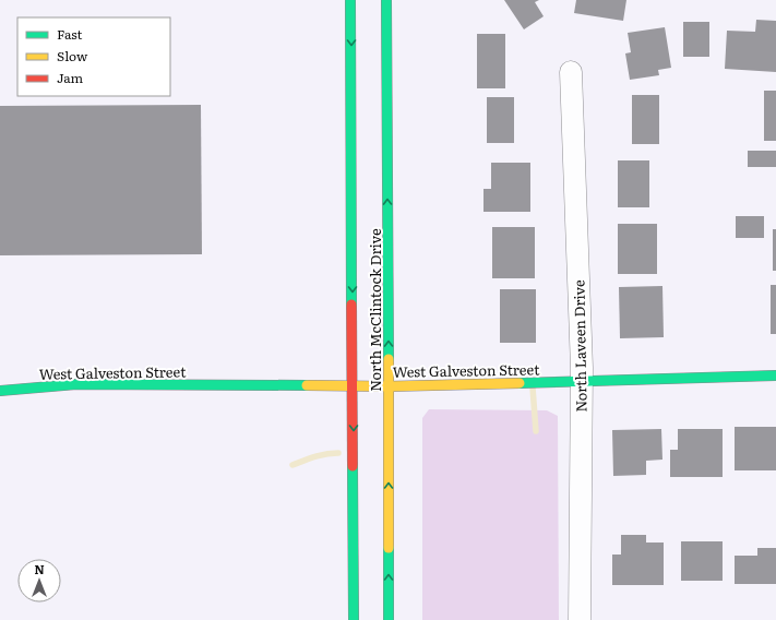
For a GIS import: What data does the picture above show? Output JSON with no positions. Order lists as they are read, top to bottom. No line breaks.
{"streets":{"main road":["North McClintock Drive","West Galveston Street"],"street":["North Laveen Drive"]},"crossings":[["North McClintock Drive","West Galveston Street"],["North Laveen Drive","West Galveston Street"]],"legend":["Fast","Slow","Jam"],"north":"top"}
